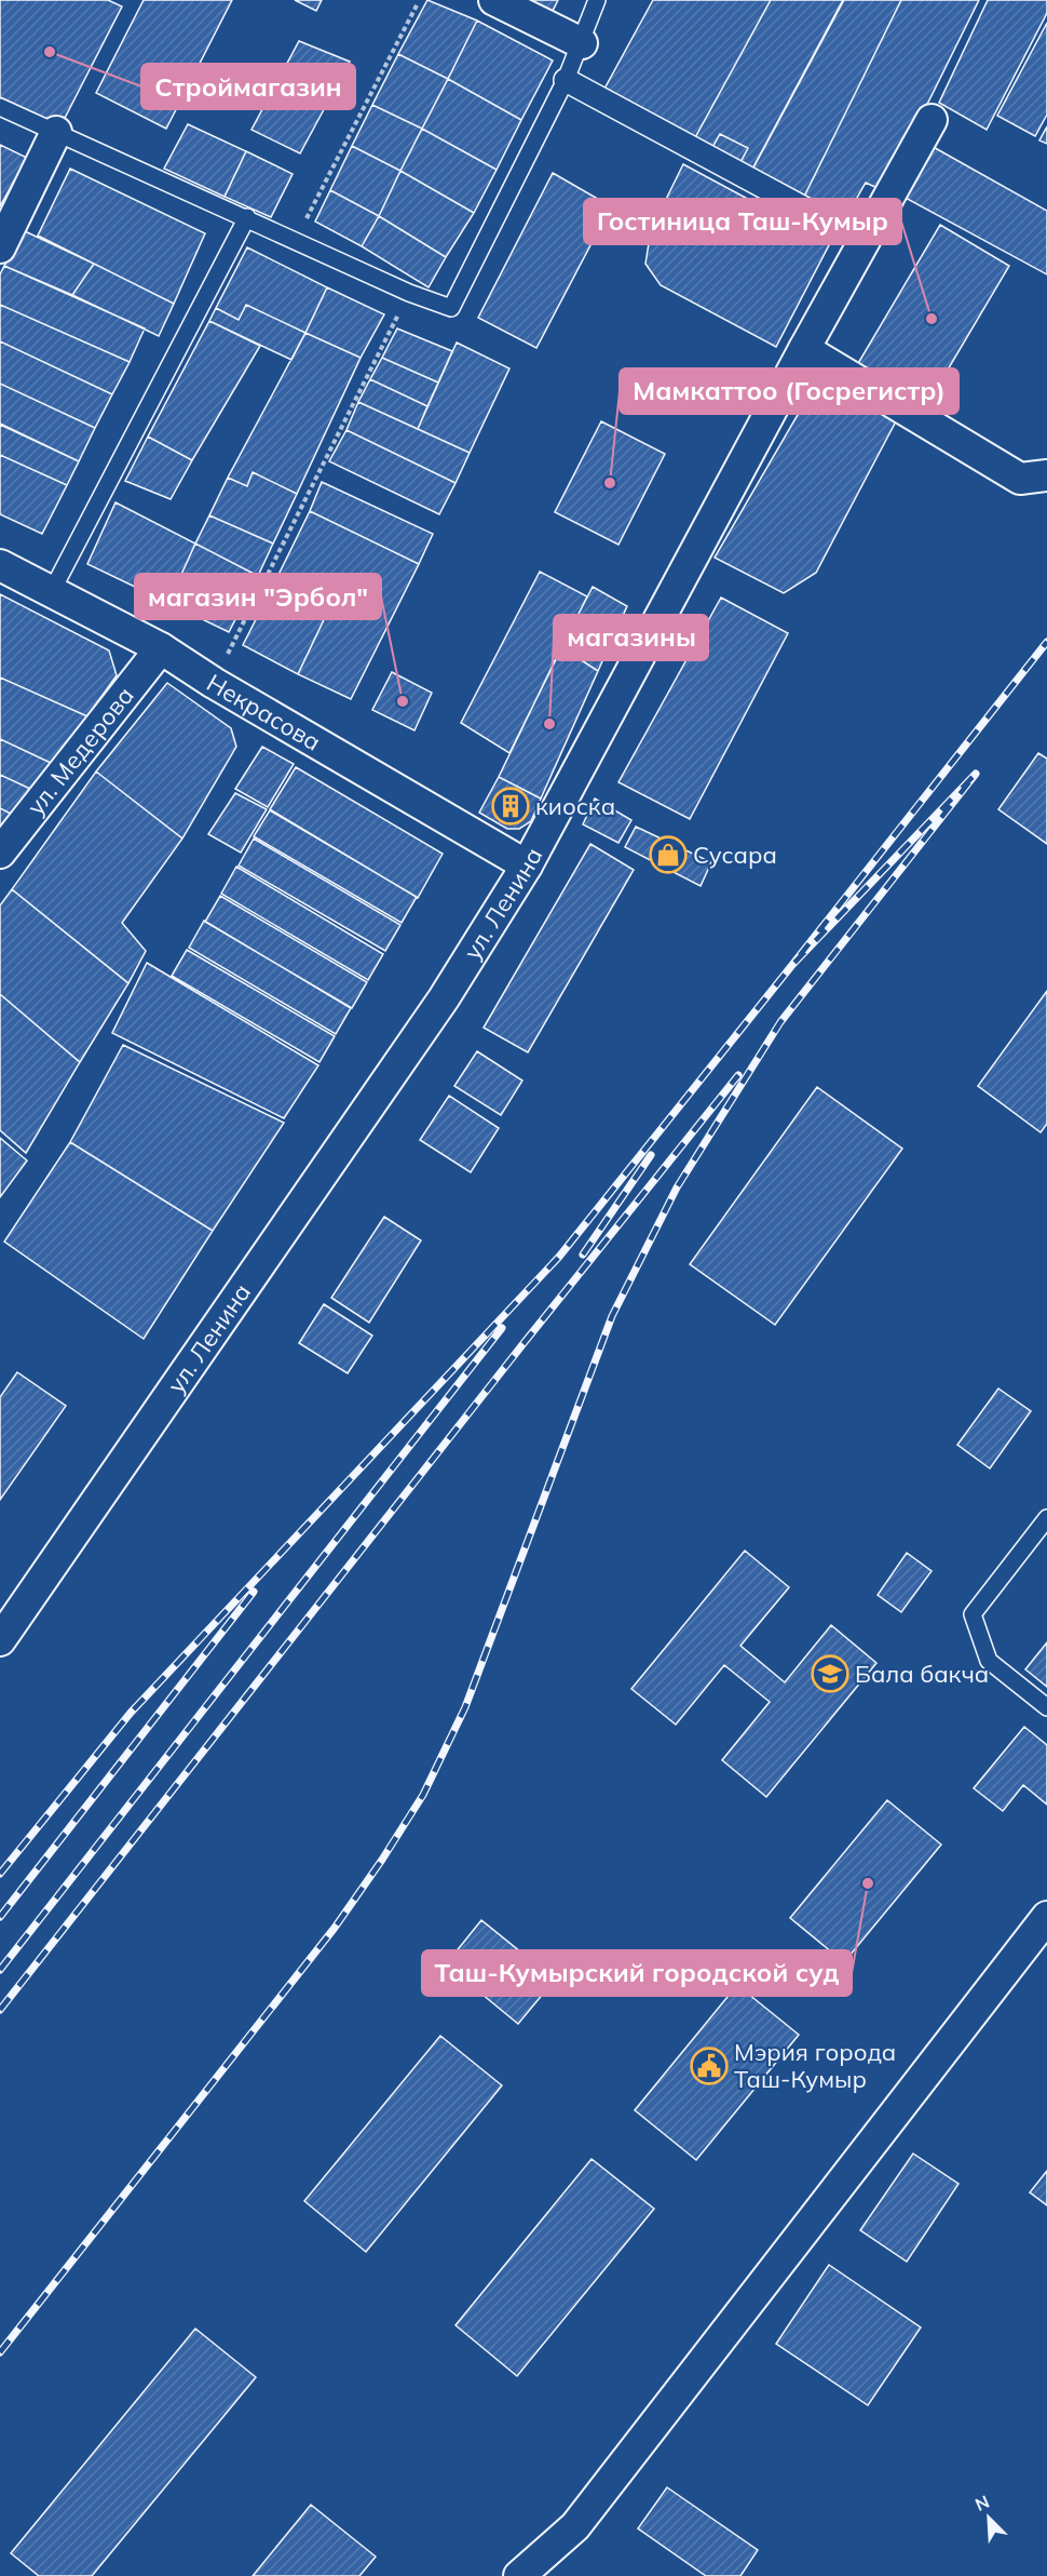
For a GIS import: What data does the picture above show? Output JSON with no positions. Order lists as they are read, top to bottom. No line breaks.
{"streets":{"street":["Некрасова","ул. Медерова","ул. Ленина"]},"crossings":[["Некрасова","ул. Медерова"],["Некрасова","ул. Ленина"]],"places":{"other":["Строймагазин","Гостиница Таш-Кумыр","Мамкаттоо (Госрегистр)","магазин \"Эрбол\"","магазины","Таш-Кумырский городской суд"],"building":["киоска"],"shop":["Сусара"],"school or university":["Бала бакча"],"public building":["Мэрия города Таш-Кумыр"]},"north":"top left"}
